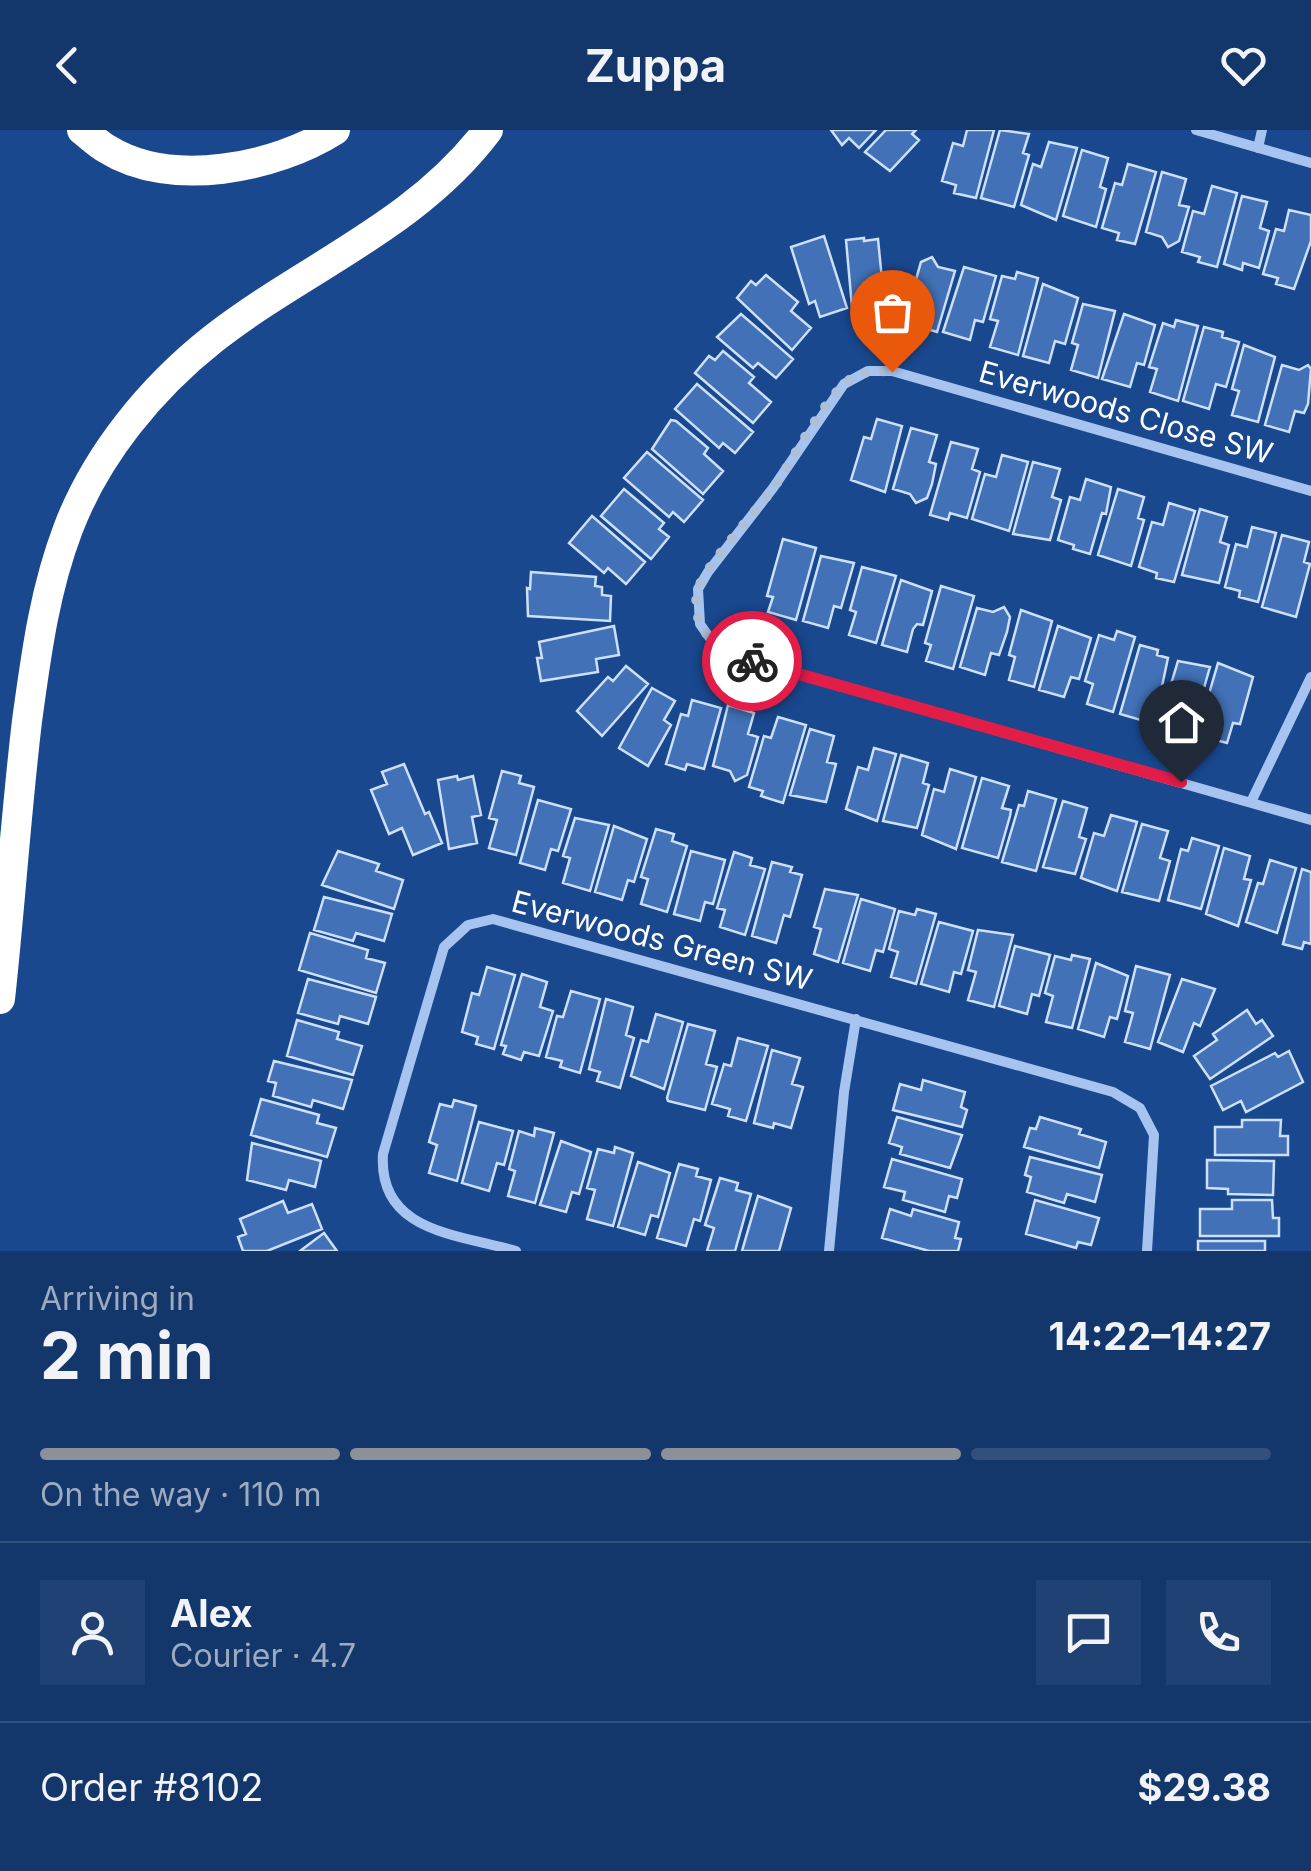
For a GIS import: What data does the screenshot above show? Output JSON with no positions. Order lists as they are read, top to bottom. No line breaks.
{"streets":{"street":["Everwoods Close SW","Everwoods Green SW"]},"page":{"header":"Zuppa","heading":["2 min","Arriving in","14:22–14:27"],"panel":["Alex","Courier · 4.7","Order #8102","$29.38"],"bar":"On the way · 110 m"}}
